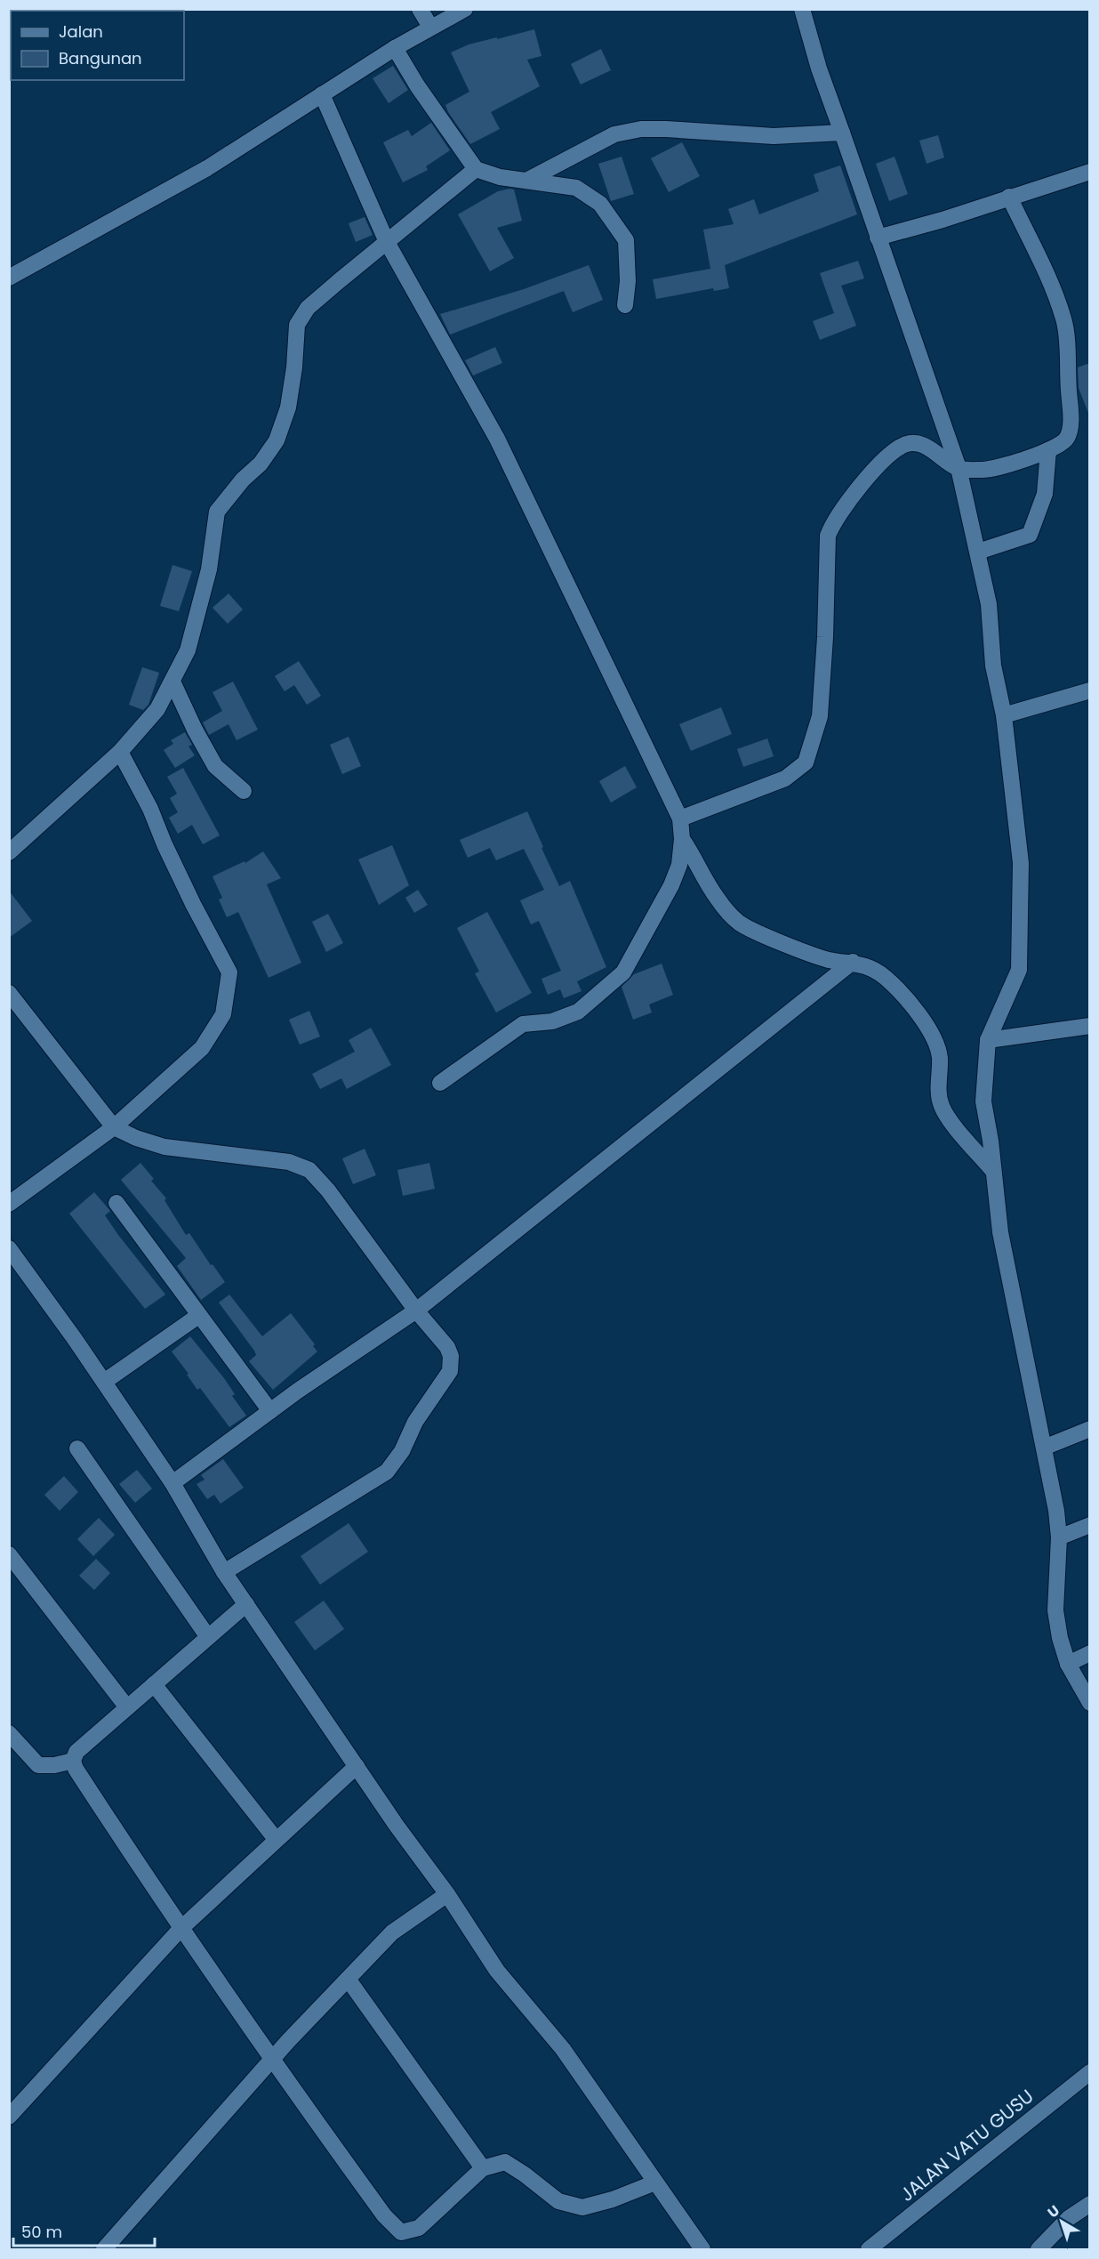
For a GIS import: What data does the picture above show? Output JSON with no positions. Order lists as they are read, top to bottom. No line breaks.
{"streets":{"street":["JALAN VATU GUSU"]},"legend":["Jalan","Bangunan"],"scale_bar":"50 m","north":"top left"}
